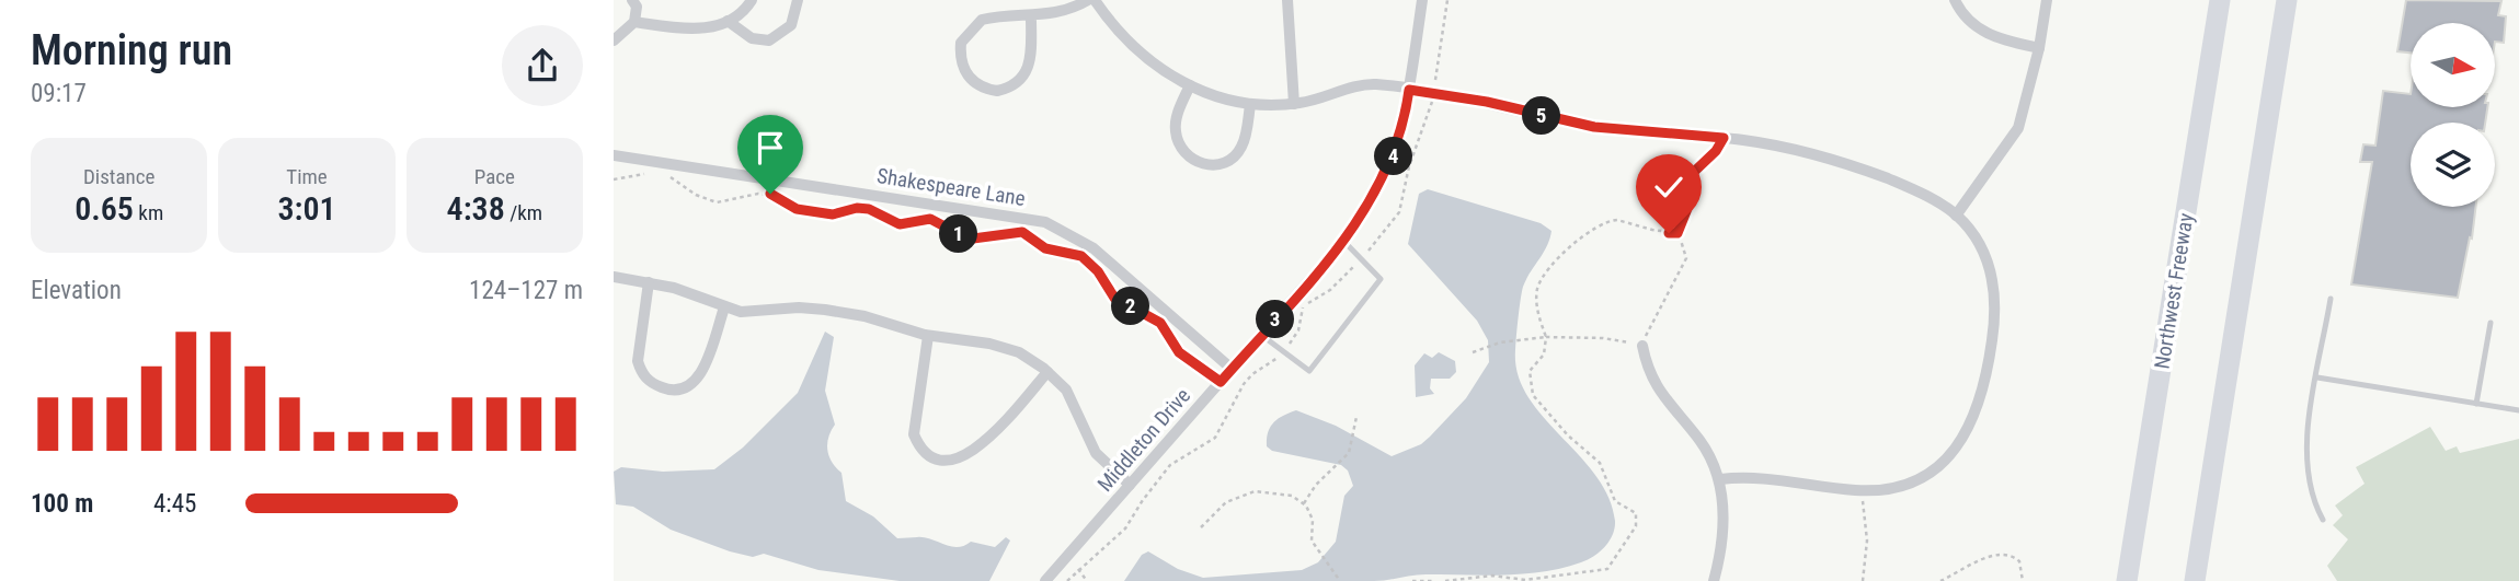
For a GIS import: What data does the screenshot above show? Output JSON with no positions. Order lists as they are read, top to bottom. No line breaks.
{"streets":{"highway":["Northwest Freeway"],"street":["Shakespeare Lane","Middleton Drive"]},"crossings":[["Shakespeare Lane","Middleton Drive"]],"north":"right","page":{"heading":["Morning run","09:17"],"pins":["5","4","1","2","3"],"stats":[["Distance","0.65 km"],["Time","3:01"],["Pace","4:38 /km"]],"chart":["Elevation","124–127 m"],"list":[{"name":"100 m","note":"4:45"}]}}
